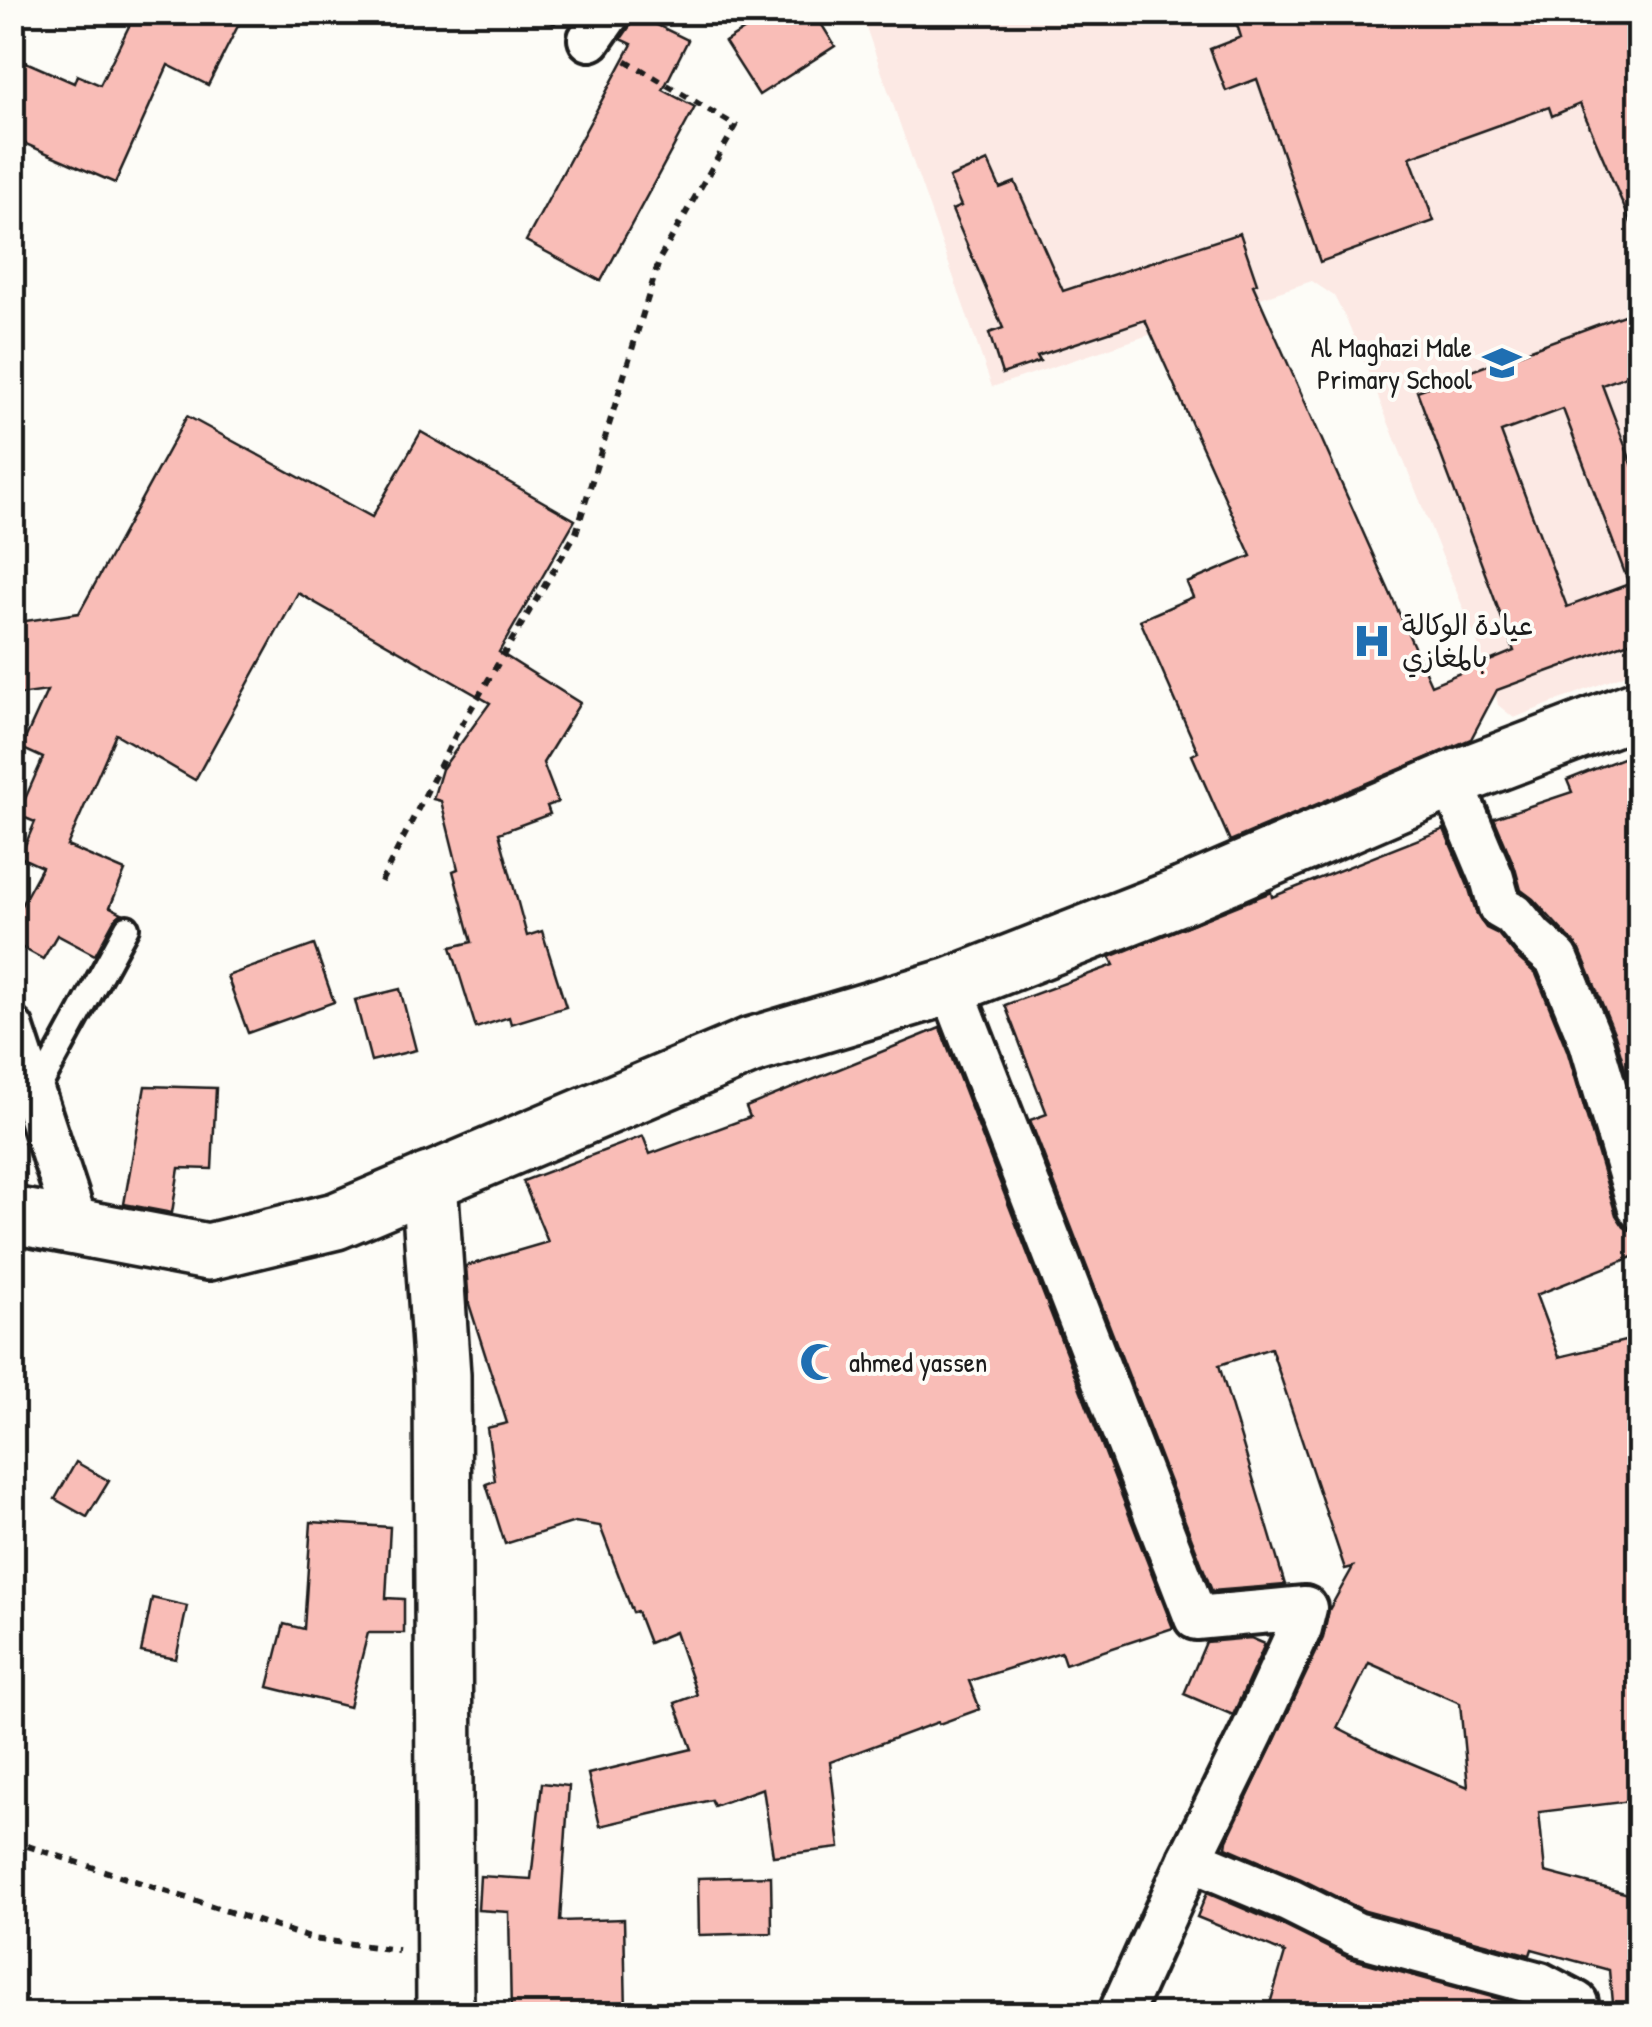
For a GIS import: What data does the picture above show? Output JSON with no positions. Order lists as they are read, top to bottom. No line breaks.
{"places":{"school or university":["Al Maghazi Male Primary School"],"hospital":["عيادة الوكالة بالمغازي"],"mosque":["ahmed yassen"]}}
